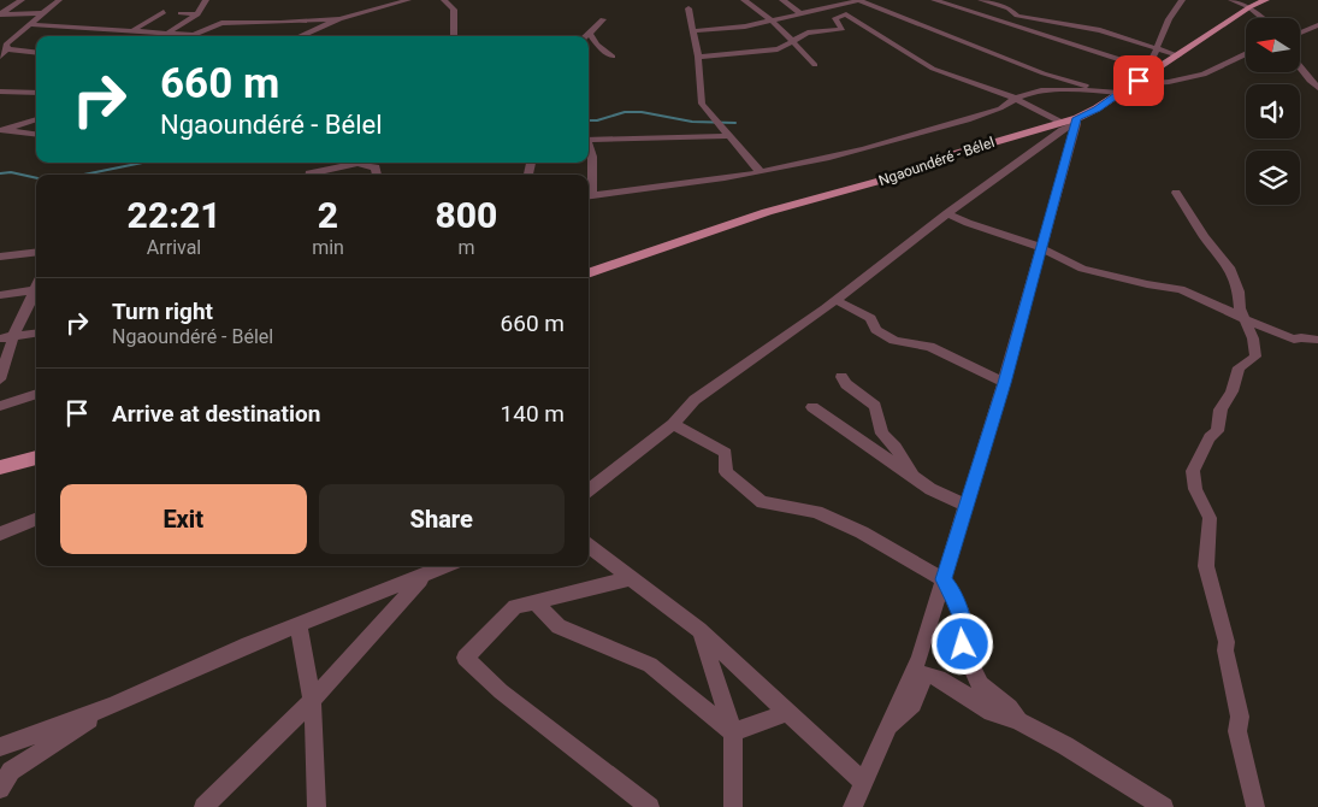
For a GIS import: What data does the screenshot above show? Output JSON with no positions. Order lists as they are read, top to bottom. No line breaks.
{"streets":{"main road":["Ngaoundéré - Bélel"]},"north":"left","page":{"turn":["660 m","Ngaoundéré - Bélel"],"eta":["22:21","Arrival","2","min","800","m"],"list":[{"name":"Turn right","note":"Ngaoundéré - Bélel","value":"660 m"},{"name":"Arrive at destination","value":"140 m"}],"buttons":["Exit","Share"]}}
